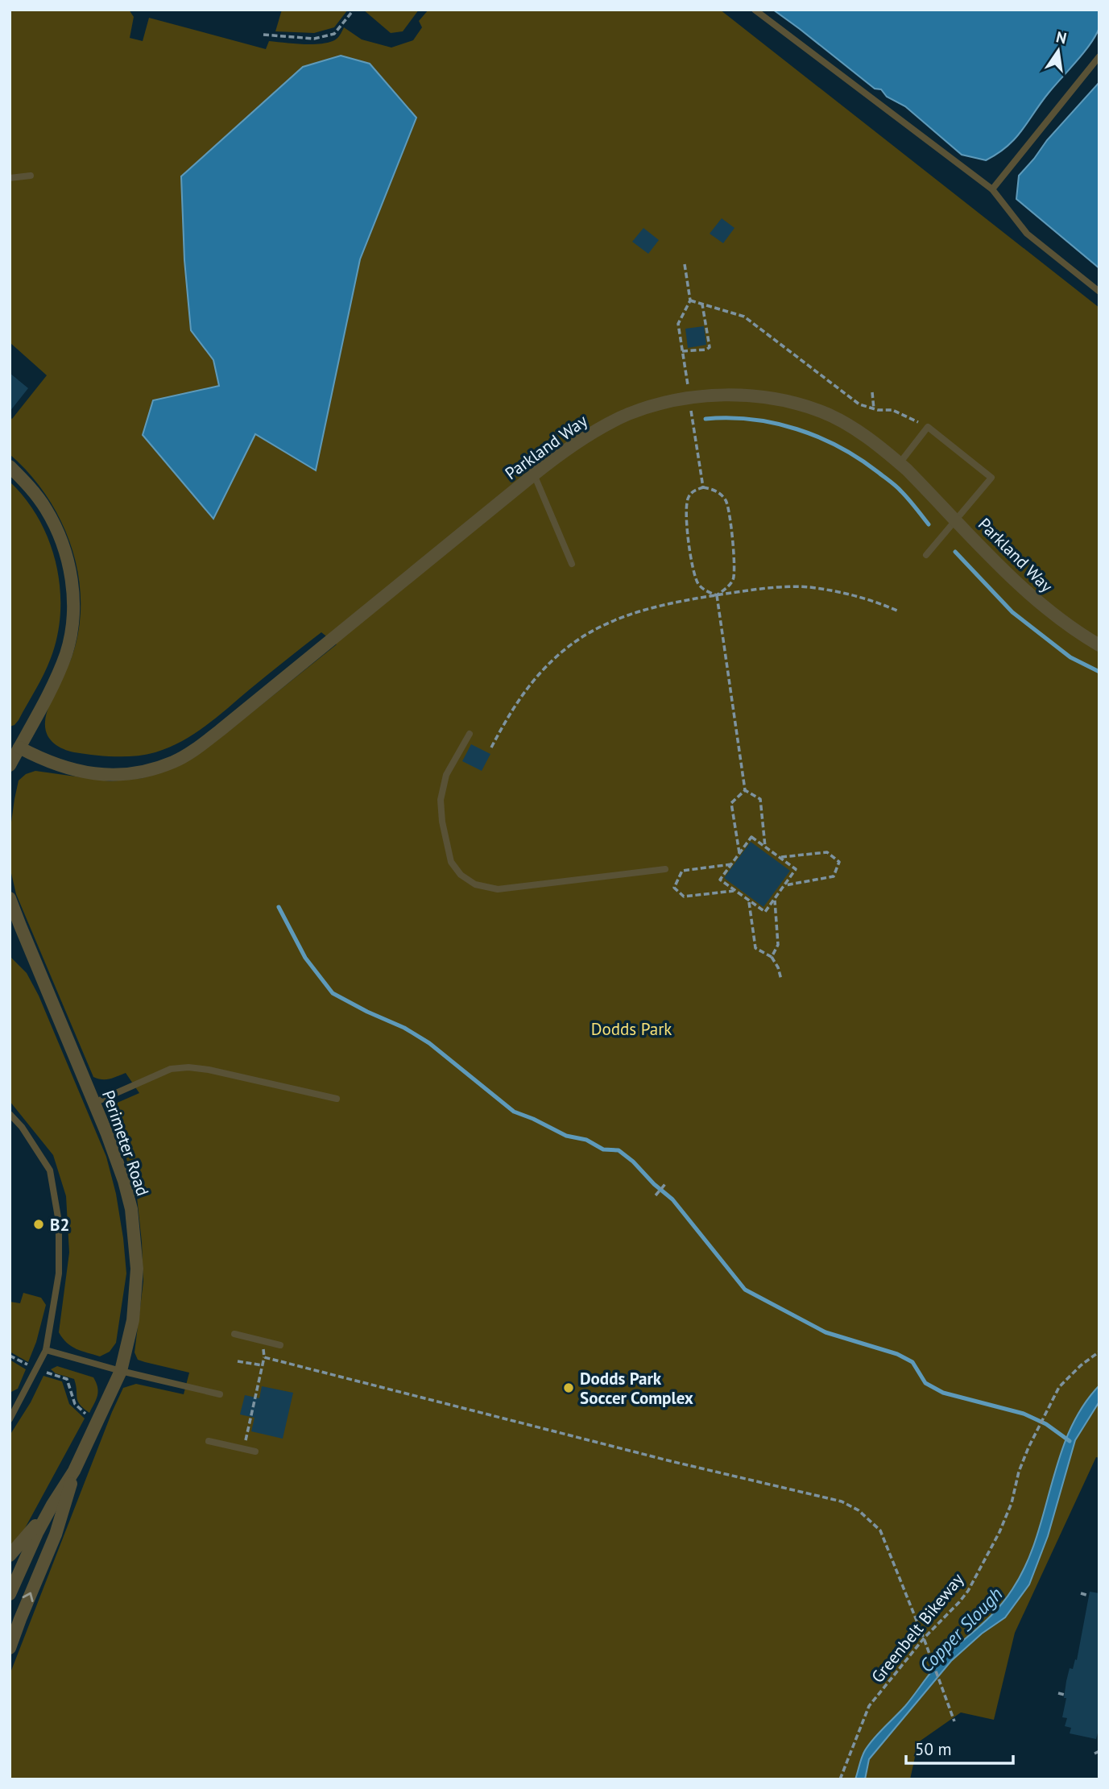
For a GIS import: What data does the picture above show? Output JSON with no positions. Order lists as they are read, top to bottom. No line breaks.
{"streets":{"street":["Parkland Way","Perimeter Road"],"path":["Greenbelt Bikeway"]},"water":["Copper Slough"],"parks":["Dodds Park"],"places":["B2","Dodds Park Soccer Complex"],"scale_bar":"50 m","north":"top"}
